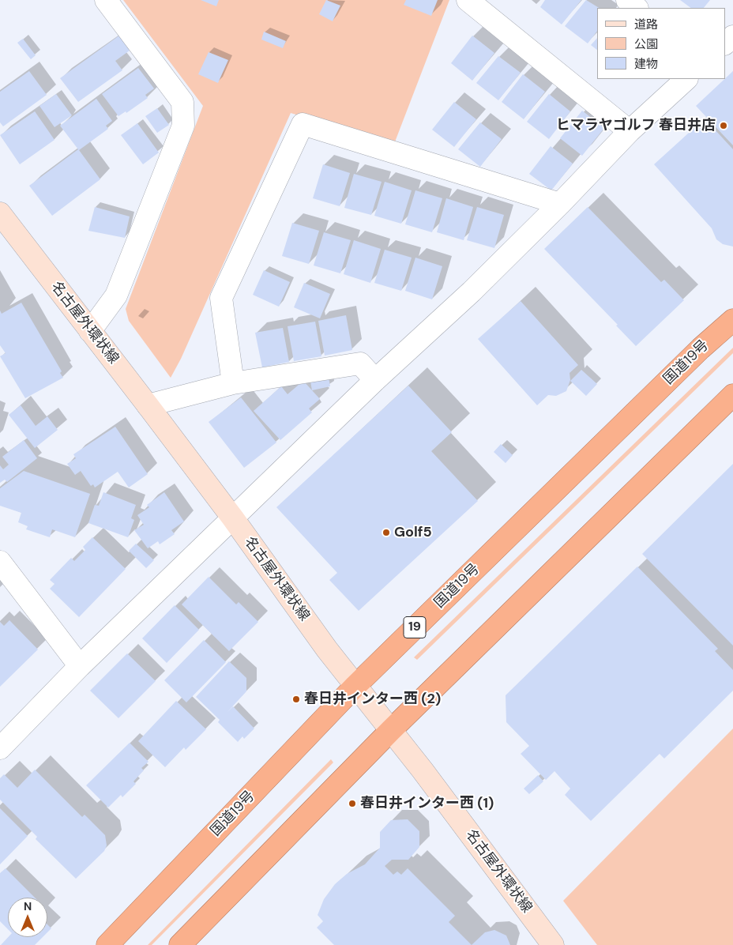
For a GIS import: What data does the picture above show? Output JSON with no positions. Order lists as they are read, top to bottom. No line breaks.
{"streets":{"highway":["国道19号","19"],"main road":["名古屋外環状線"]},"crossings":[["名古屋外環状線","国道19号"]],"places":["ヒマラヤゴルフ 春日井店","Golf5","春日井インター西 (2)","春日井インター西 (1)"],"legend":["道路","公園","建物"],"north":"top"}
